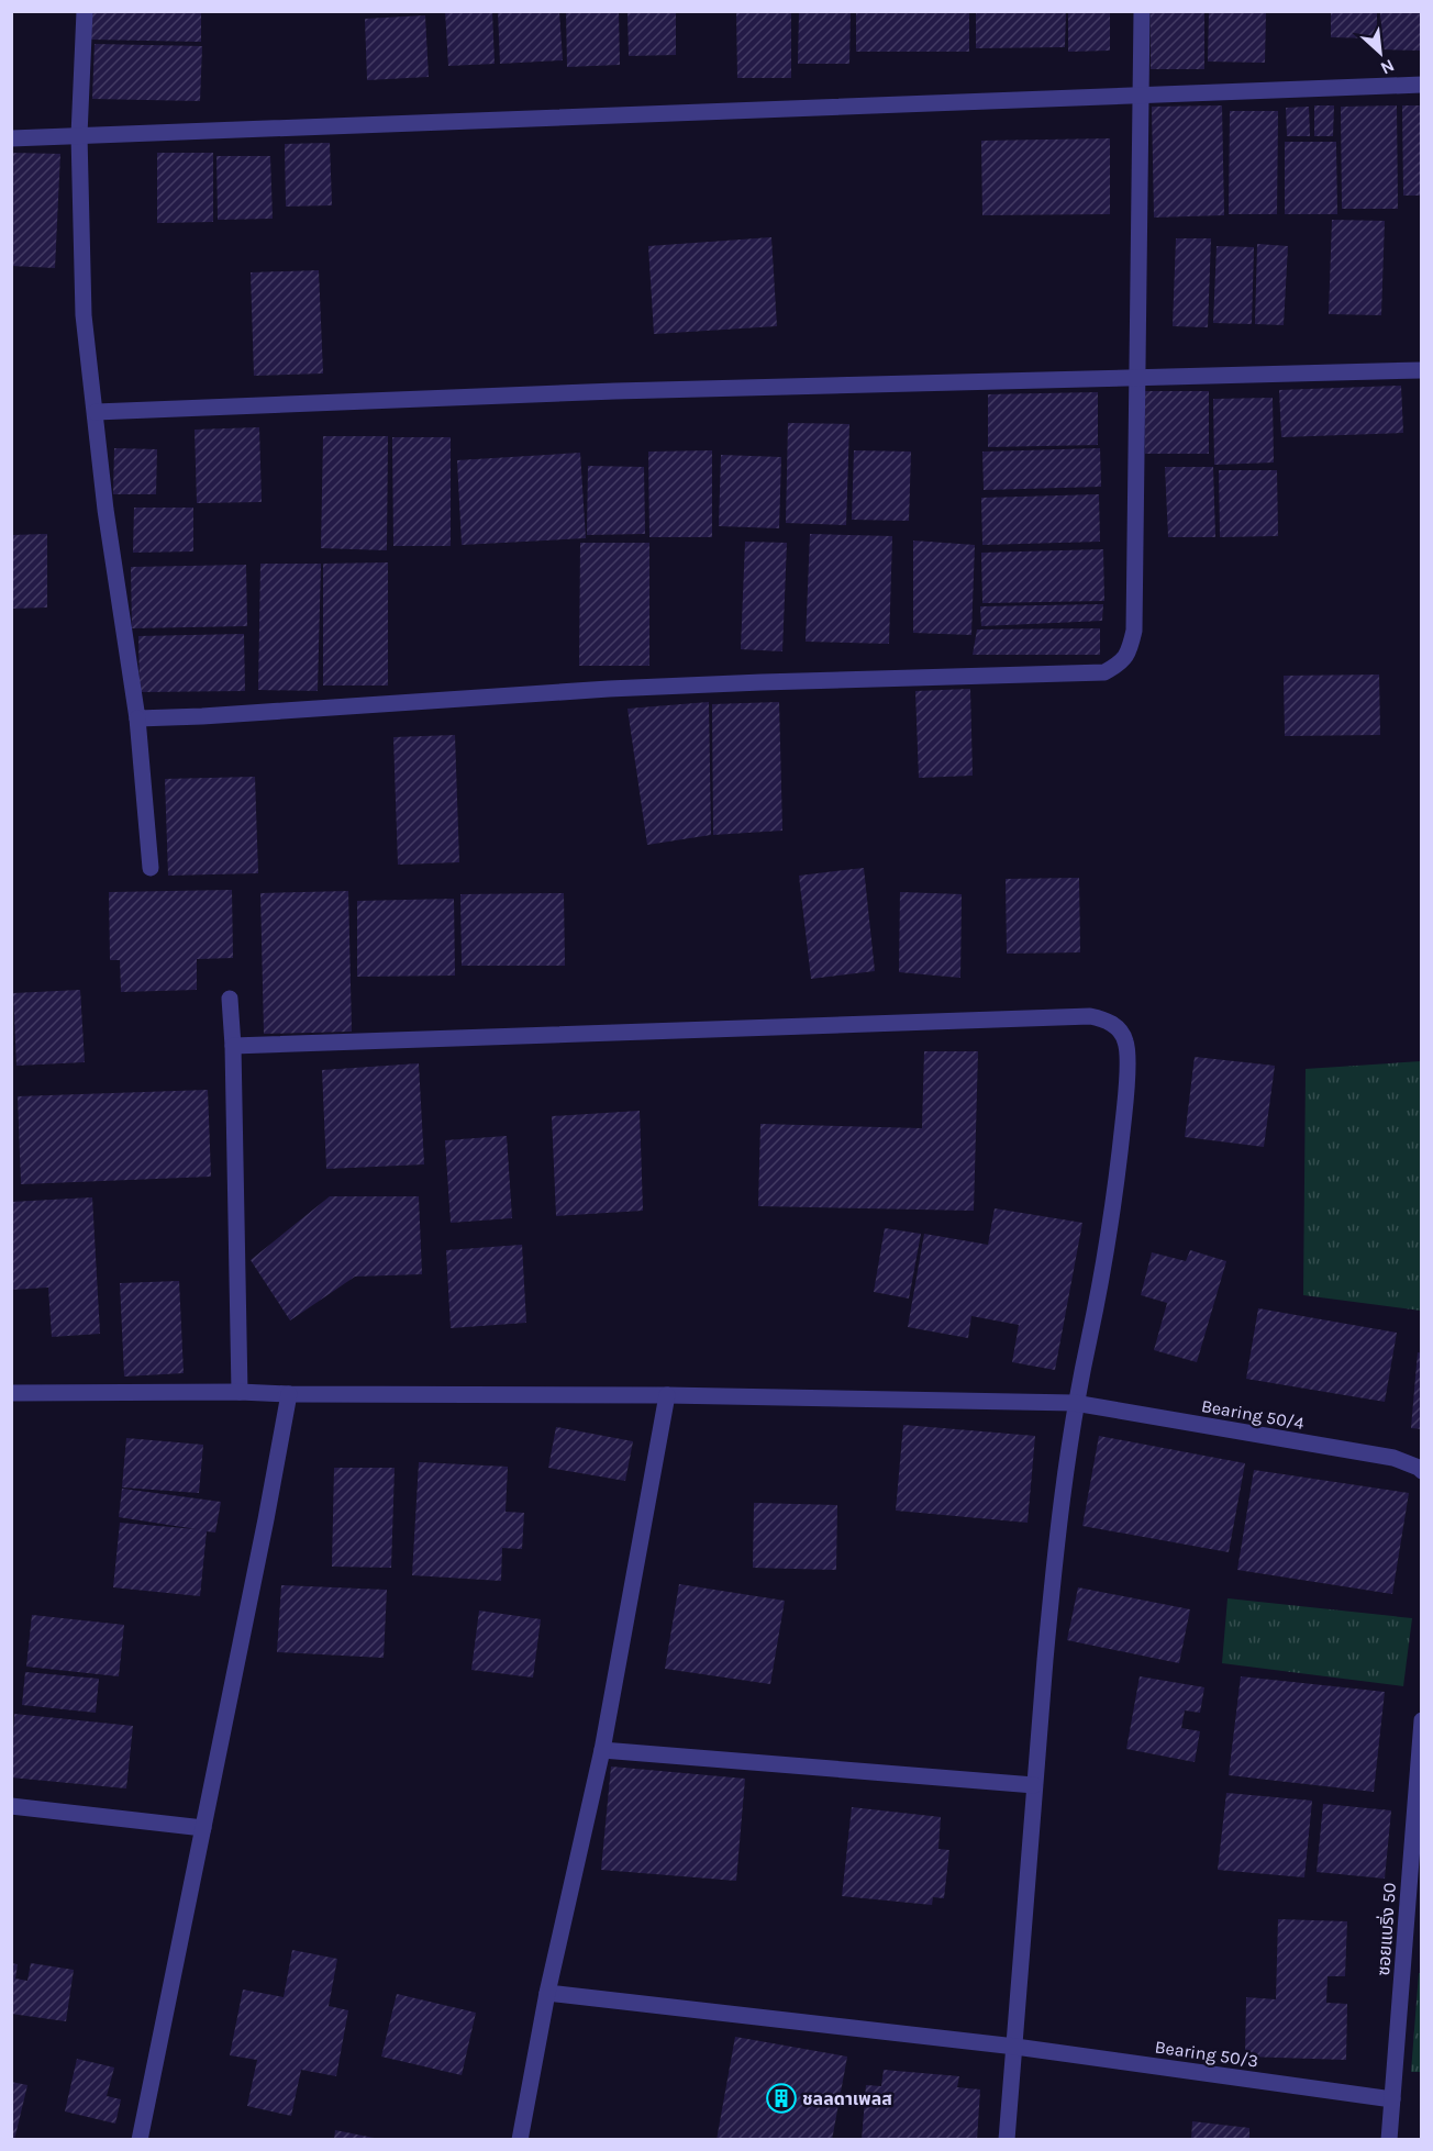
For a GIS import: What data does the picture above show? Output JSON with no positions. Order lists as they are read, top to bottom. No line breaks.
{"streets":{"street":["Bearing 50/4","ซอยแบริ่ง 50","Bearing 50/3"]},"crossings":[["ซอยแบริ่ง 50","Bearing 50/3"]],"places":{"building":["ชลลดาเพลส"]},"north":"bottom right"}
